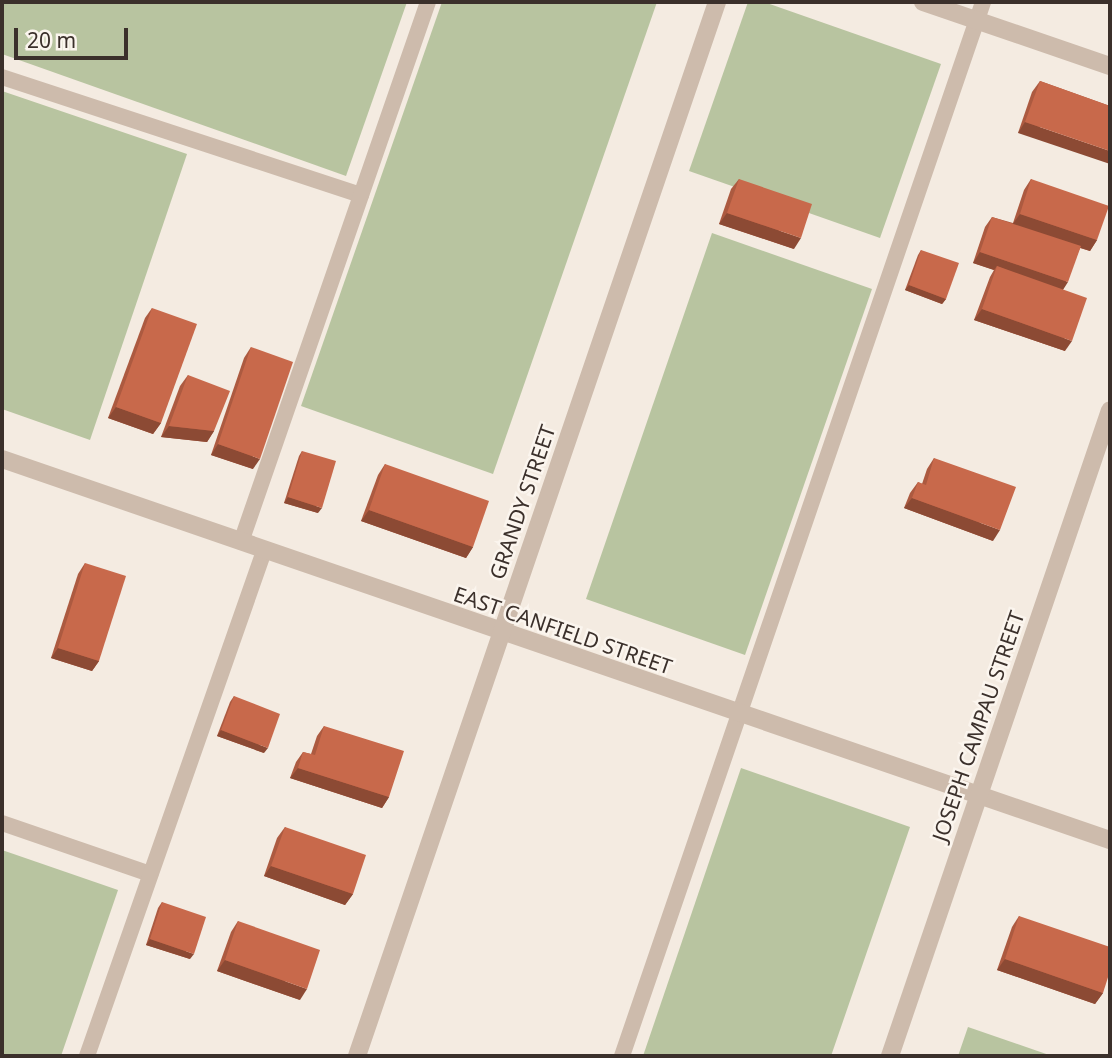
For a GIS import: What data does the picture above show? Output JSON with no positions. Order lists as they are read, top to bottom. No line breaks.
{"streets":{"street":["GRANDY STREET","EAST CANFIELD STREET","JOSEPH CAMPAU STREET"]},"crossings":[["GRANDY STREET","EAST CANFIELD STREET"],["EAST CANFIELD STREET","JOSEPH CAMPAU STREET"]],"scale_bar":"20 m"}
